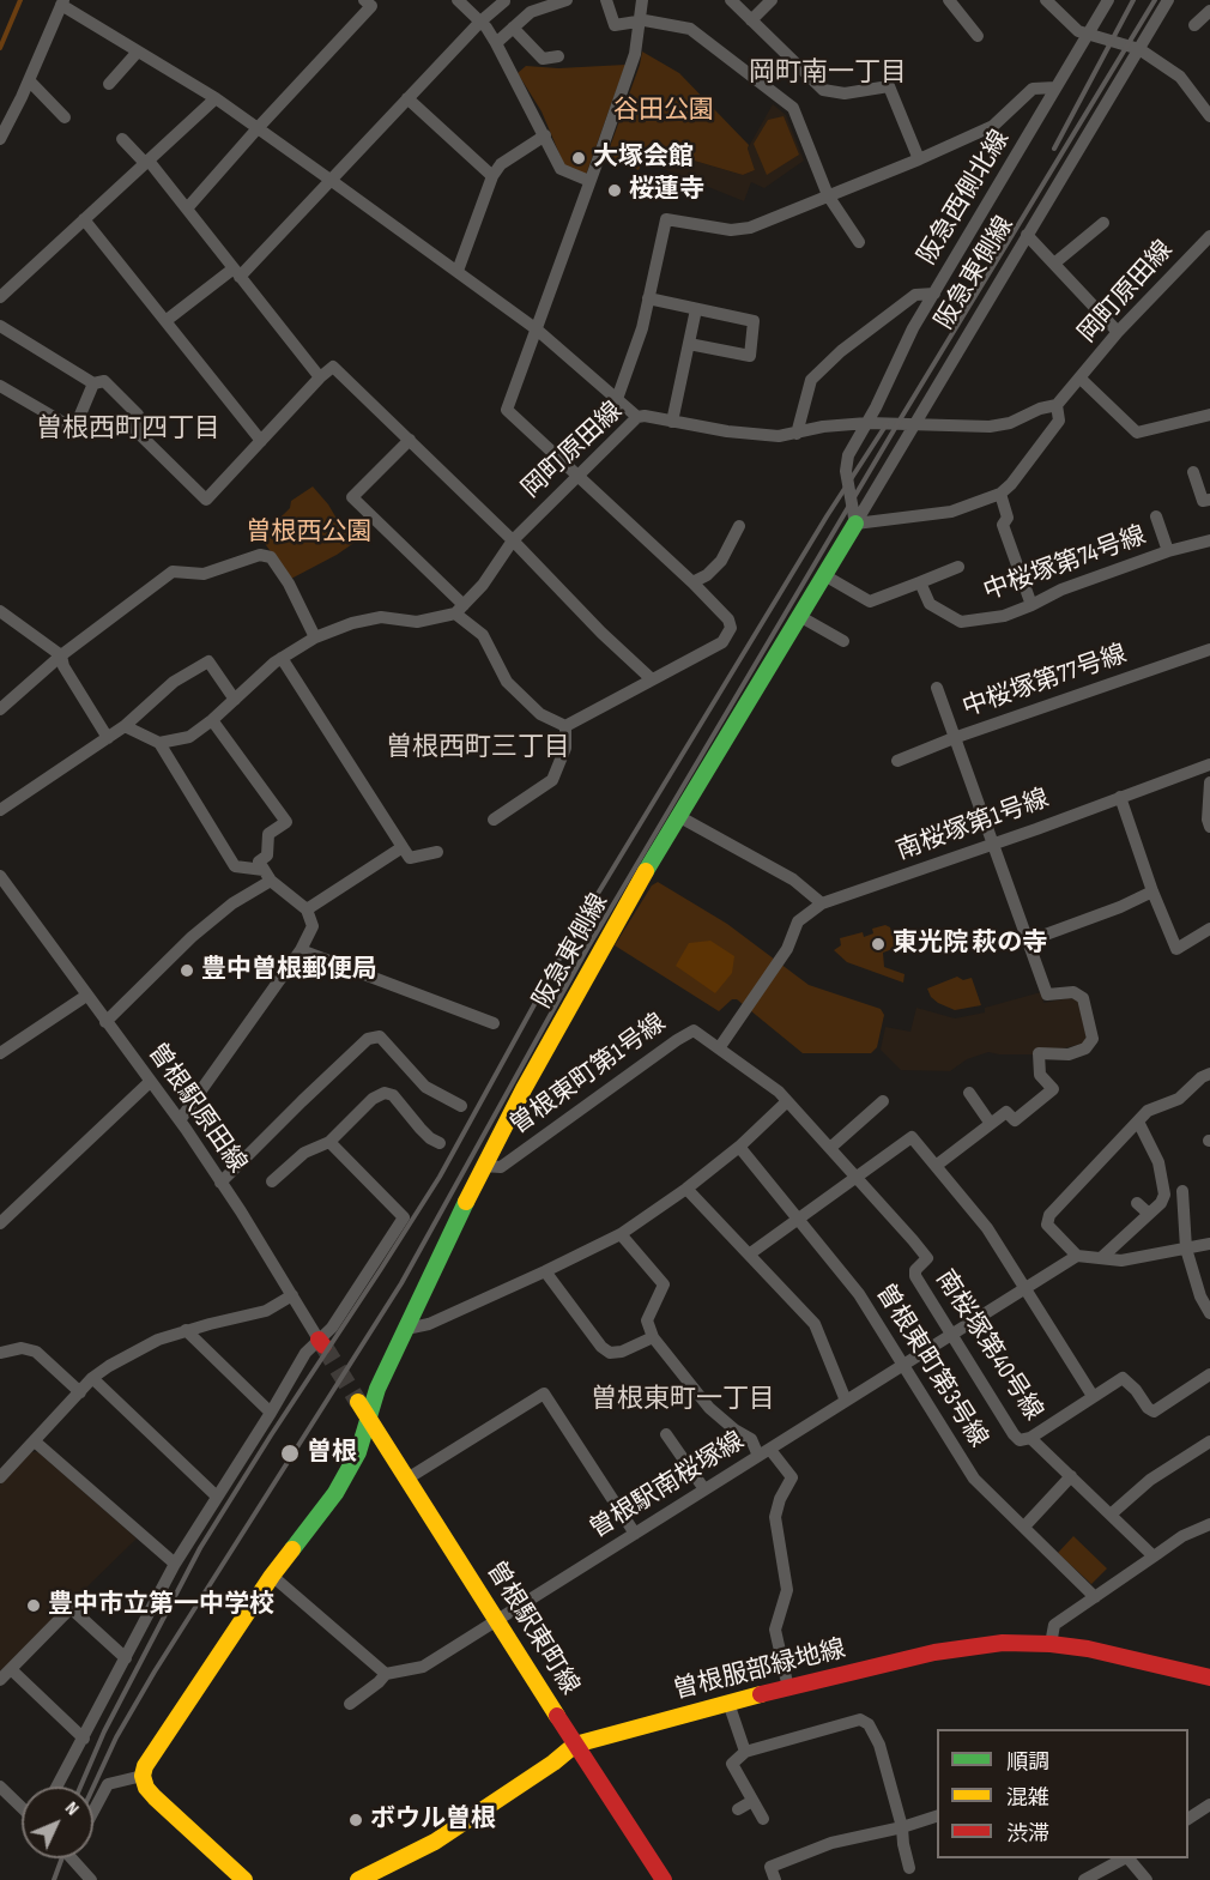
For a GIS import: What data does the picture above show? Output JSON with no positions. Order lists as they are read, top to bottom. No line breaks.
{"streets":{"street":["阪急西側北線","阪急東側線","岡町原田線","中桜塚第74号線","中桜塚第77号線","南桜塚第1号線","曽根東町第1号線","曽根駅原田線","南桜塚第40号線","曽根東町第3号線","曽根駅南桜塚線","曽根駅東町線","曽根服部緑地線"]},"crossings":[["阪急西側北線","岡町原田線"],["阪急東側線","岡町原田線"],["阪急東側線","曽根東町第1号線"],["阪急東側線","曽根駅東町線"],["南桜塚第1号線","曽根東町第1号線"],["南桜塚第1号線","南桜塚第40号線"],["曽根東町第1号線","南桜塚第40号線"],["南桜塚第40号線","曽根駅南桜塚線"],["曽根東町第3号線","曽根駅南桜塚線"],["曽根駅南桜塚線","曽根駅東町線"],["曽根駅東町線","曽根服部緑地線"]],"districts":["岡町南一丁目","曽根西町四丁目","曽根西町三丁目","曽根東町一丁目"],"parks":["谷田公園","曽根西公園"],"places":["大塚会館","桜蓮寺","東光院 萩の寺","豊中曽根郵便局","曽根","豊中市立第一中学校","ボウル曽根"],"legend":["順調","混雑","渋滞"],"north":"top right"}
